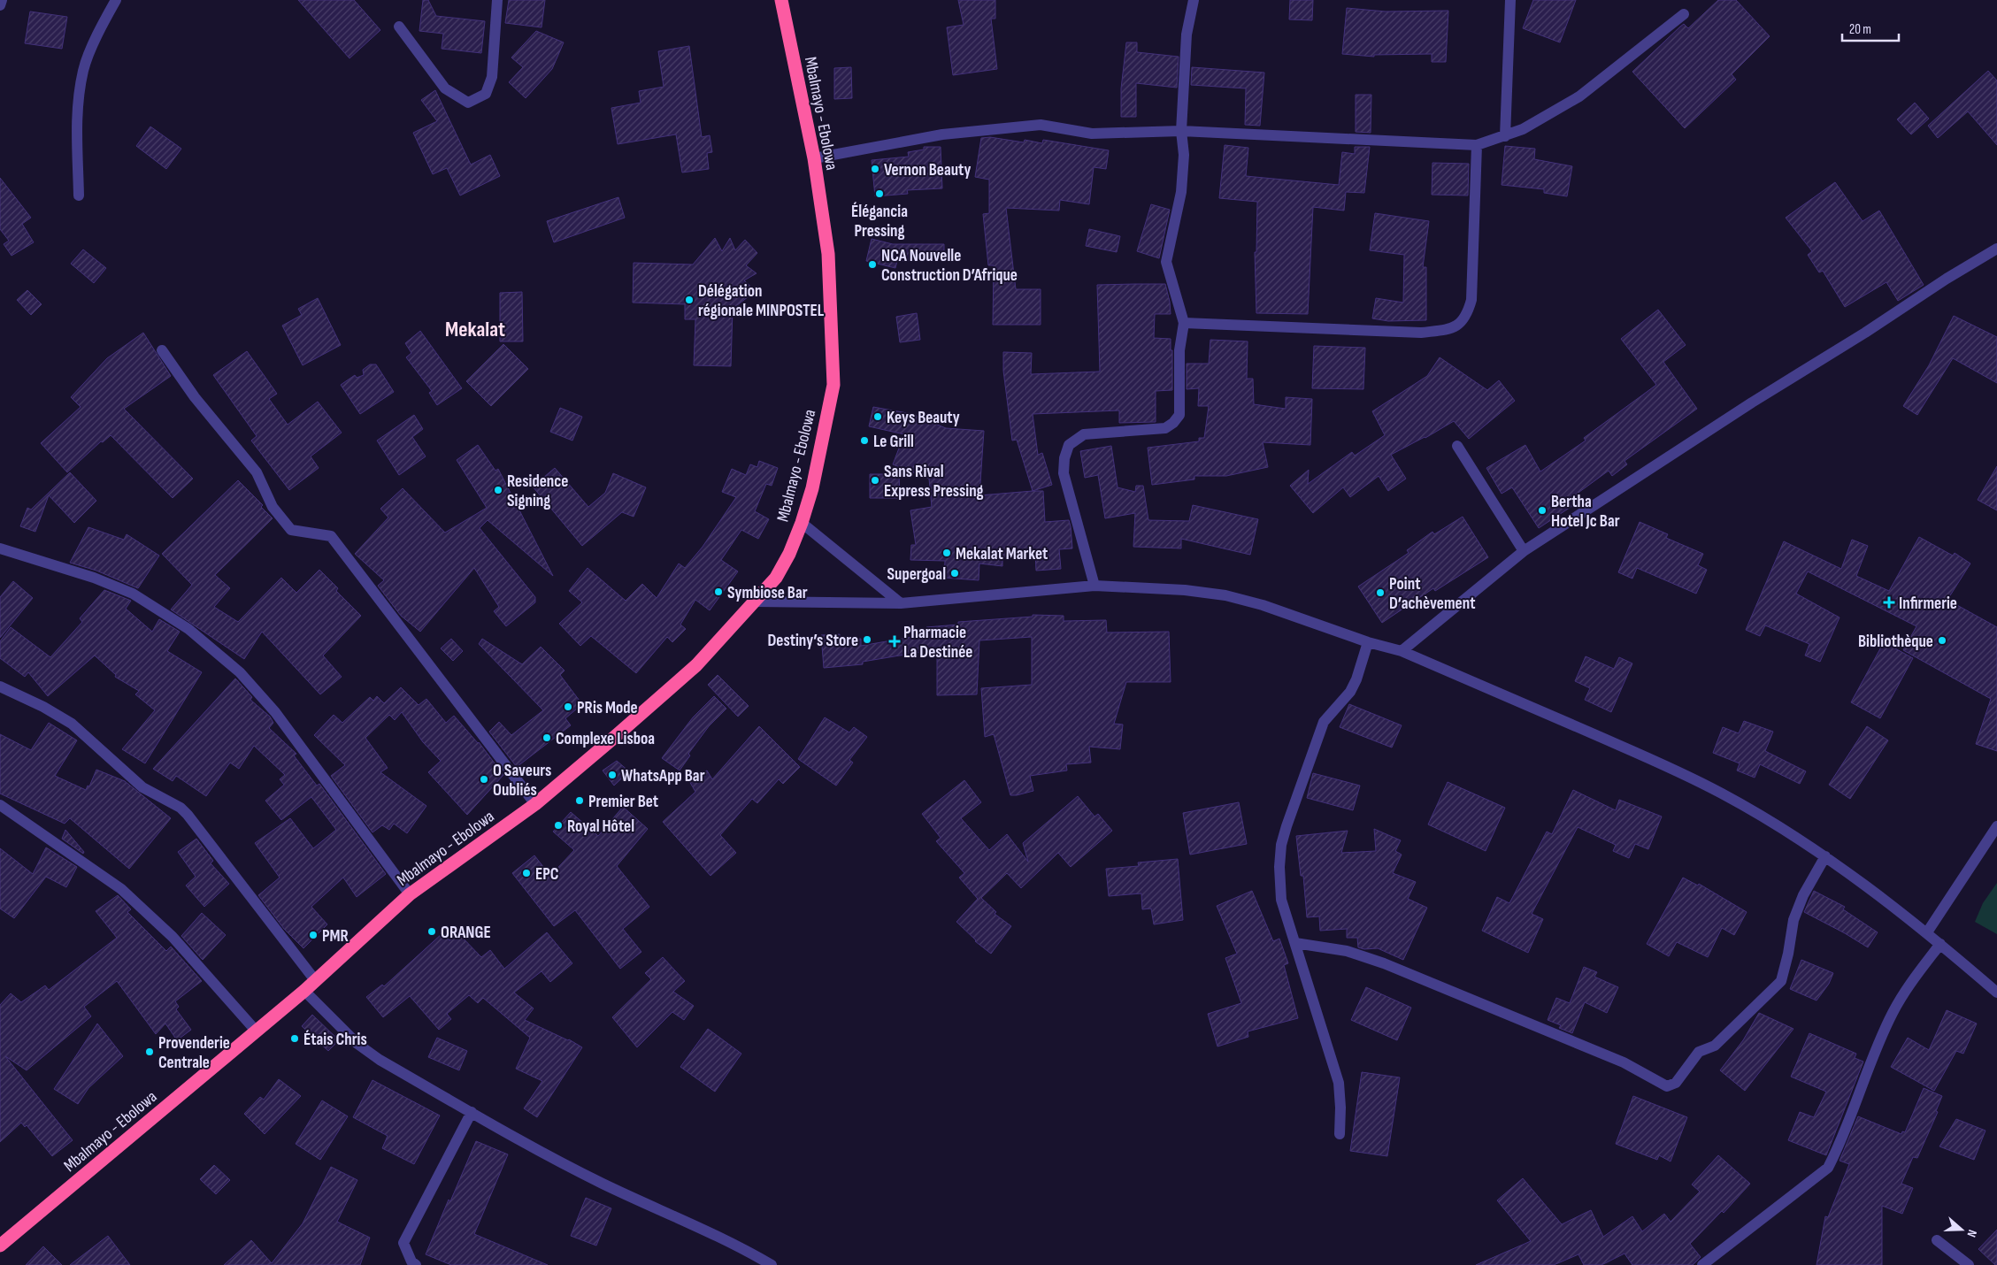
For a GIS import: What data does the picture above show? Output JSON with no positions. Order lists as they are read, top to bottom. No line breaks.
{"streets":{"highway":["Mbalmayo - Ebolowa"]},"districts":["Mekalat"],"places":{"other":["Vernon Beauty","Élégancia Pressing","NCA Nouvelle Construction D’Afrique","Délégation régionale MINPOSTEL","Keys Beauty","Le Grill","Sans Rival Express Pressing","Residence Signing","Bertha Hotel Jc Bar","Mekalat Market","Supergoal","Symbiose Bar","Point D’achèvement","Destiny’s Store","Bibliothèque","PRis Mode","Complexe Lisboa","WhatsApp Bar","O Saveurs Oubliés","Premier Bet","Royal Hôtel","EPC","ORANGE","PMR","Étais Chris","Provenderie Centrale"],"health":["Infirmerie","Pharmacie La Destinée"]},"scale_bar":"20 m","north":"right"}
